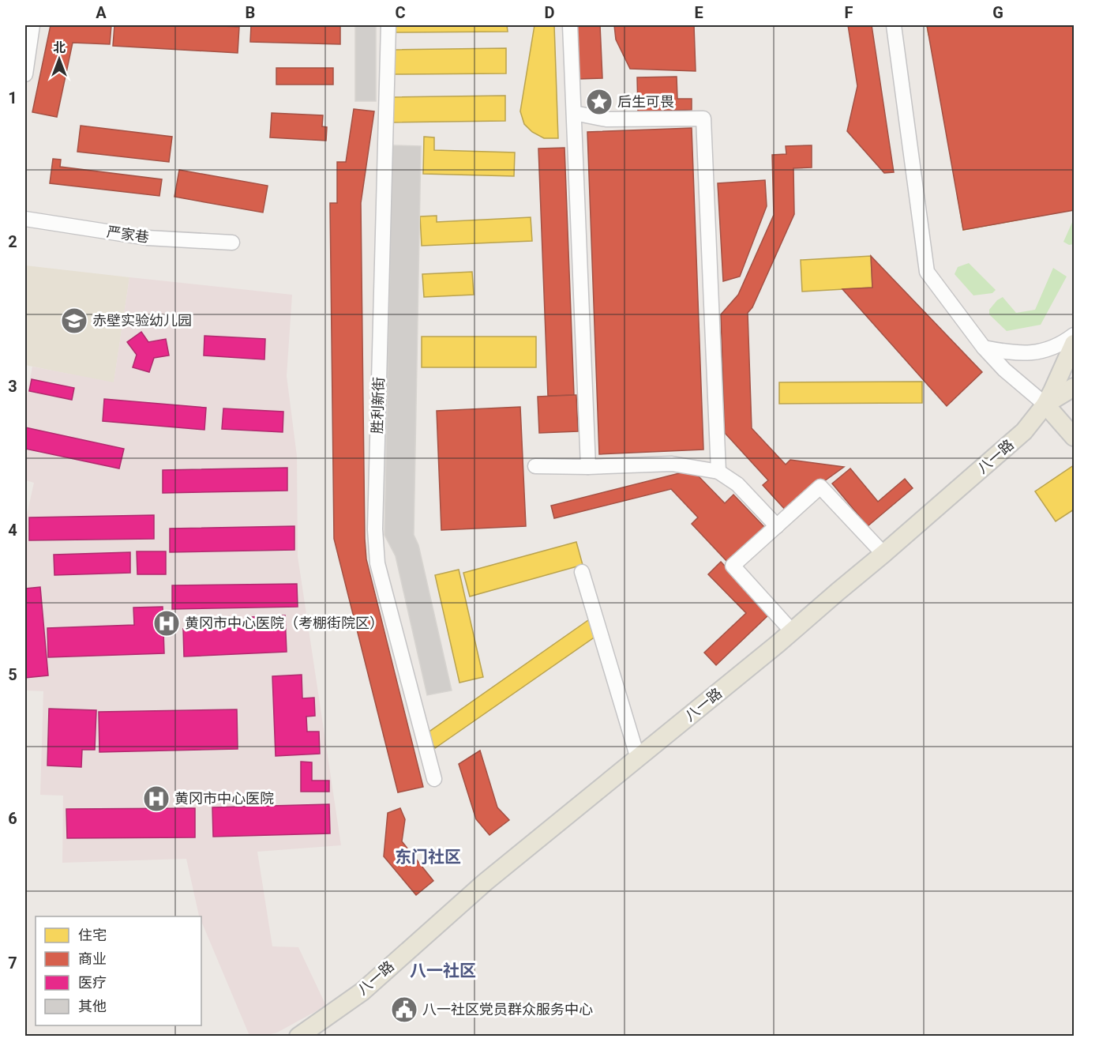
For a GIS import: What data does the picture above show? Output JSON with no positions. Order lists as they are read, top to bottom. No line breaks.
{"streets":{"main road":["八一路"],"street":["严家巷","胜利新街"]},"districts":["东门社区","八一社区"],"places":{"place":["后生可畏"],"school or university":["赤壁实验幼儿园"],"hospital":["黄冈市中心医院（考棚街院区）","黄冈市中心医院"],"public building":["八一社区党员群众服务中心"]},"legend":["住宅","商业","医疗","其他"],"north":"top","grid":{"columns":["A","B","C","D","E","F","G"],"rows":["1","2","3","4","5","6","7"]}}
